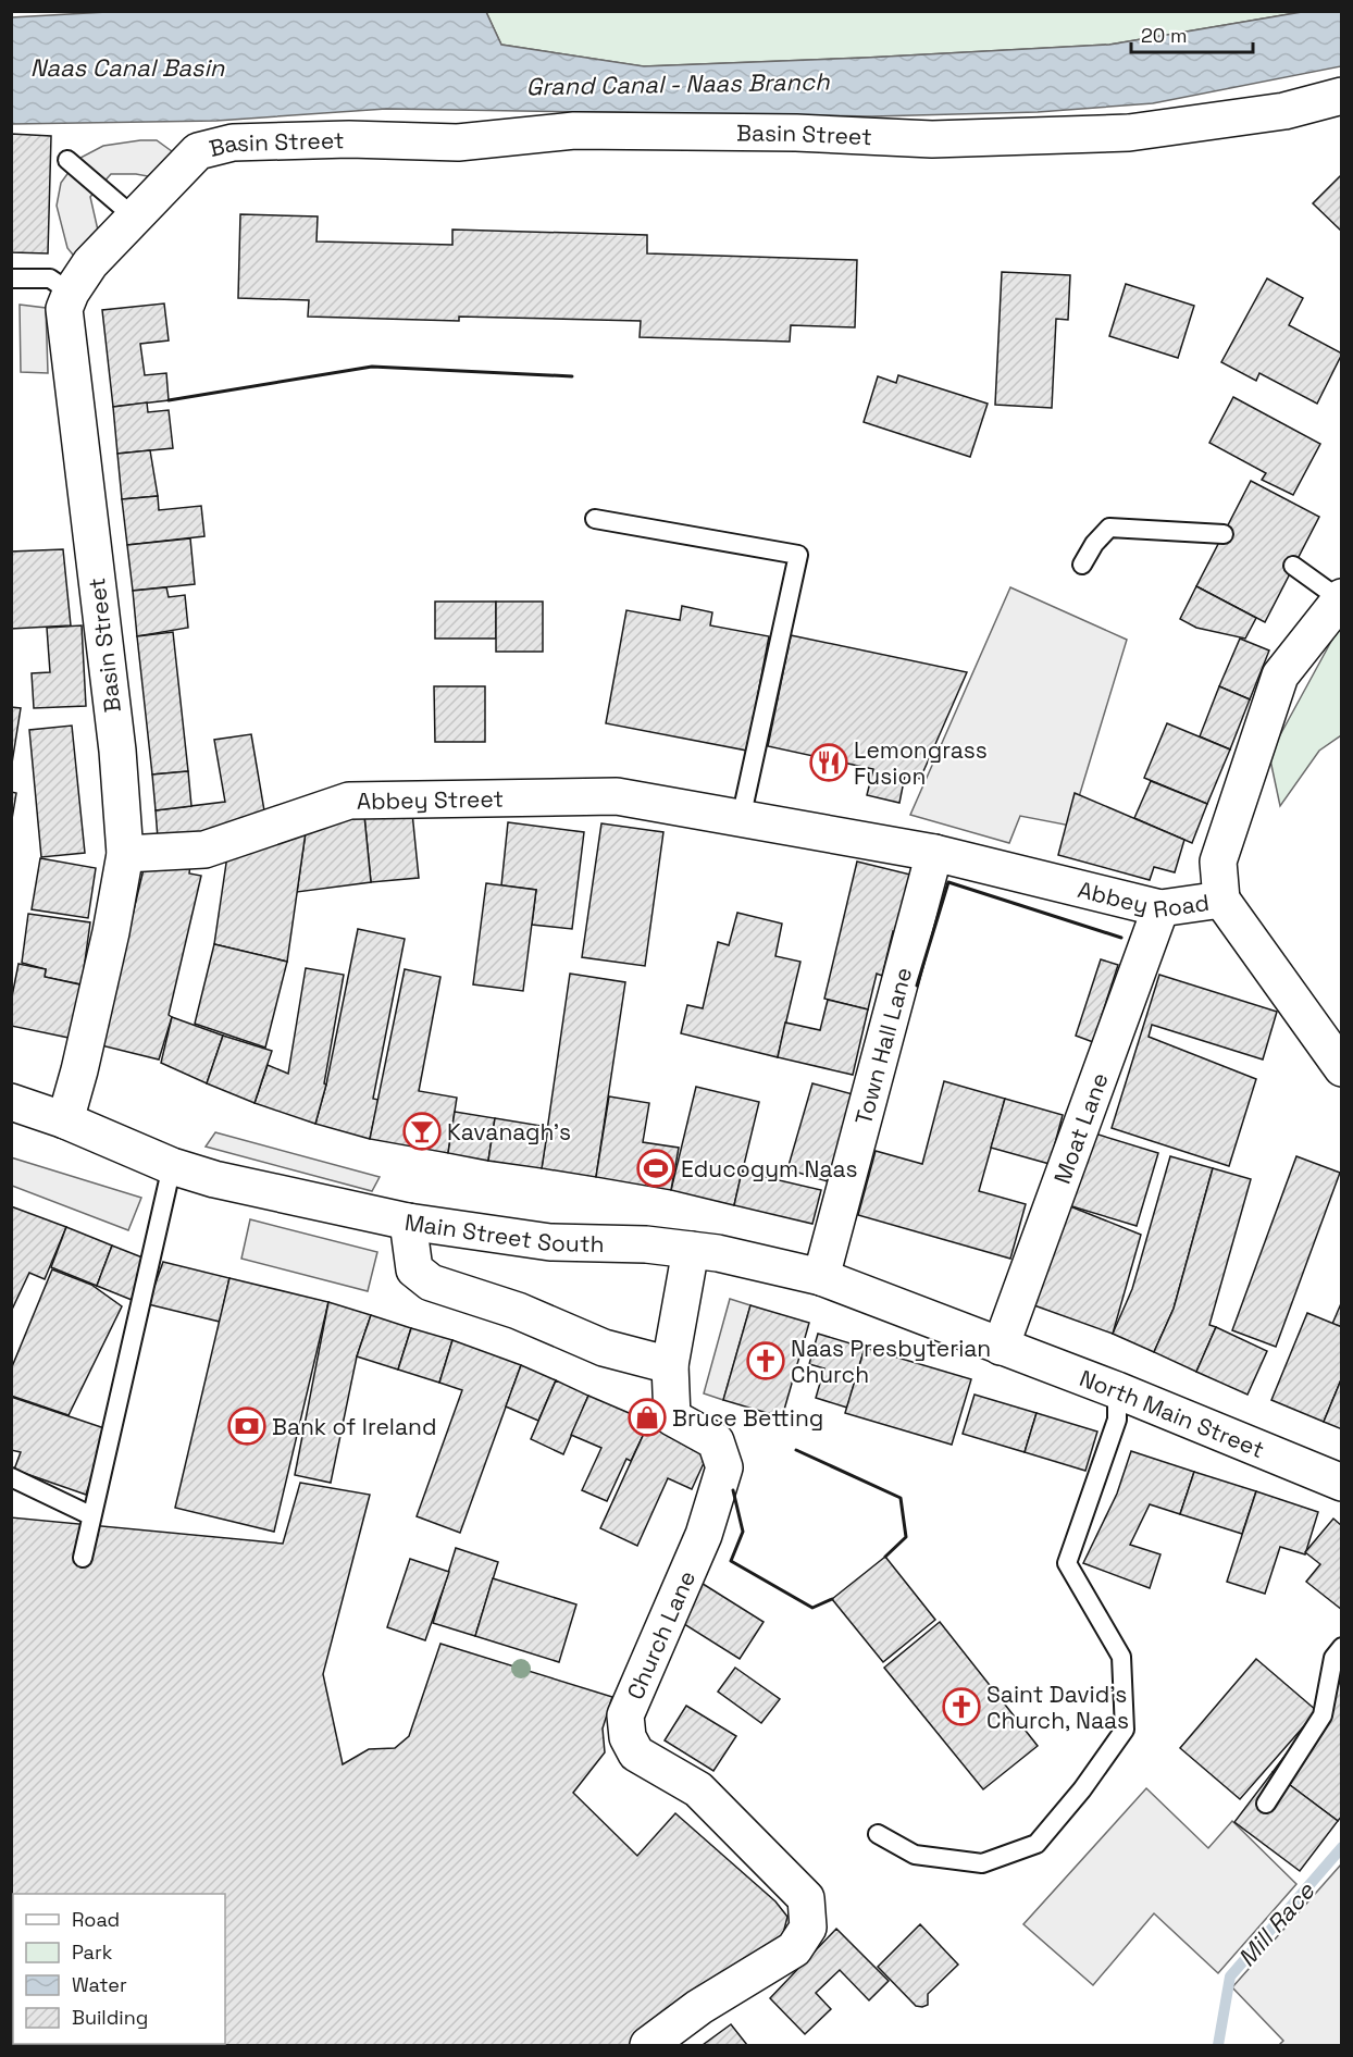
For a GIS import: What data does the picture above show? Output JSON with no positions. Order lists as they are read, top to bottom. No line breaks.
{"streets":{"street":["Basin Street","Abbey Street","Abbey Road","Town Hall Lane","Moat Lane","Main Street South","North Main Street","Church Lane"]},"crossings":[["Basin Street","Abbey Street"],["Basin Street","Main Street South"],["Abbey Street","Abbey Road"],["Abbey Road","Town Hall Lane"],["Abbey Road","Moat Lane"],["Town Hall Lane","Main Street South"],["Moat Lane","Main Street South"],["Moat Lane","North Main Street"],["Main Street South","North Main Street"]],"water":["Naas Canal Basin","Grand Canal - Naas Branch","Mill Race"],"places":{"restaurant":["Lemongrass Fusion"],"bar":["Kavanagh’s"],"sports":["Educogym Naas"],"church":["Naas Presbyterian Church","Saint David's Church, Naas"],"shop":["Bruce Betting"],"bank":["Bank of Ireland"]},"legend":["Road","Park","Water","Building"],"scale_bar":"20 m"}
